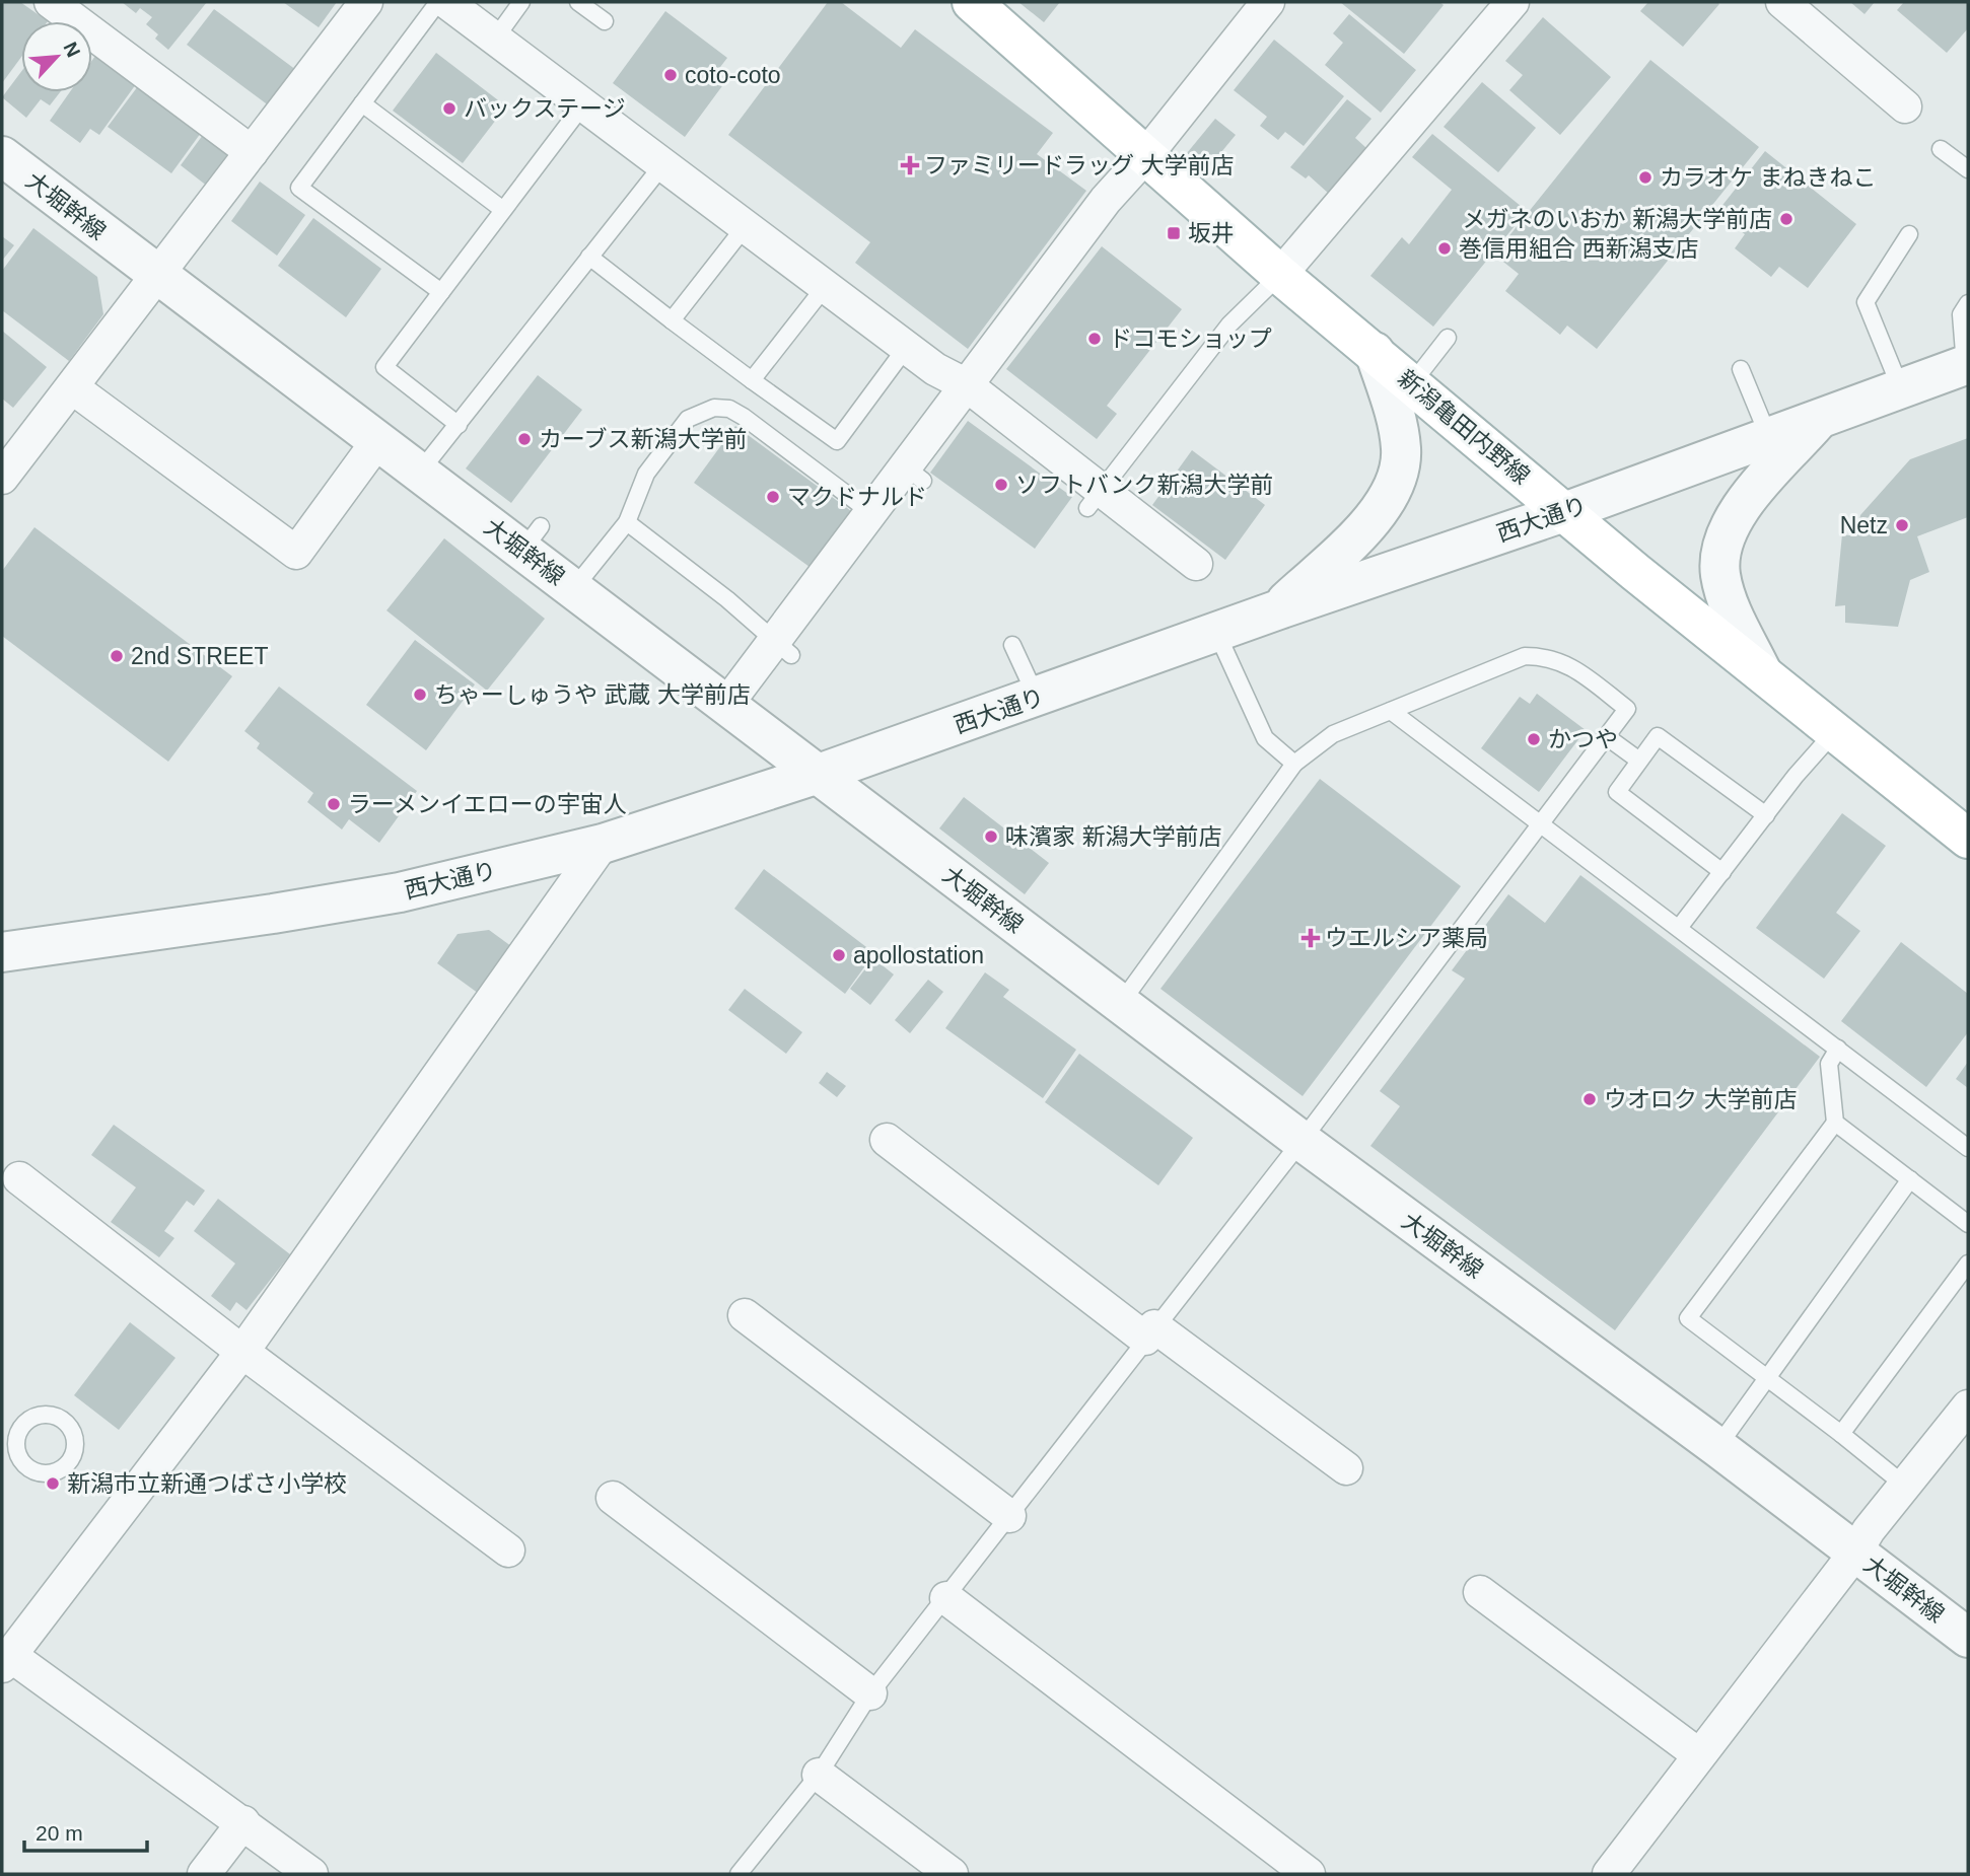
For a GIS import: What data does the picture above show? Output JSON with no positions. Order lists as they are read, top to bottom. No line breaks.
{"streets":{"main road":["新潟亀田内野線"],"street":["大堀幹線","西大通り"]},"crossings":[["大堀幹線","西大通り"],["新潟亀田内野線","西大通り"]],"places":{"other":["coto-coto","バックステージ","カラオケ まねきねこ","メガネのいおか 新潟大学前店","巻信用組合 西新潟支店","ドコモショップ","カーブス新潟大学前","ソフトバンク新潟大学前","マクドナルド","Netz","2nd STREET","ちゃーしゅうや 武蔵 大学前店","かつや","ラーメンイエローの宇宙人","味濱家 新潟大学前店","apollostation","ウオロク 大学前店","新潟市立新通つばさ小学校"],"health":["ファミリードラッグ 大学前店","ウエルシア薬局"],"transit":["坂井"]},"scale_bar":"20 m","north":"top right"}
